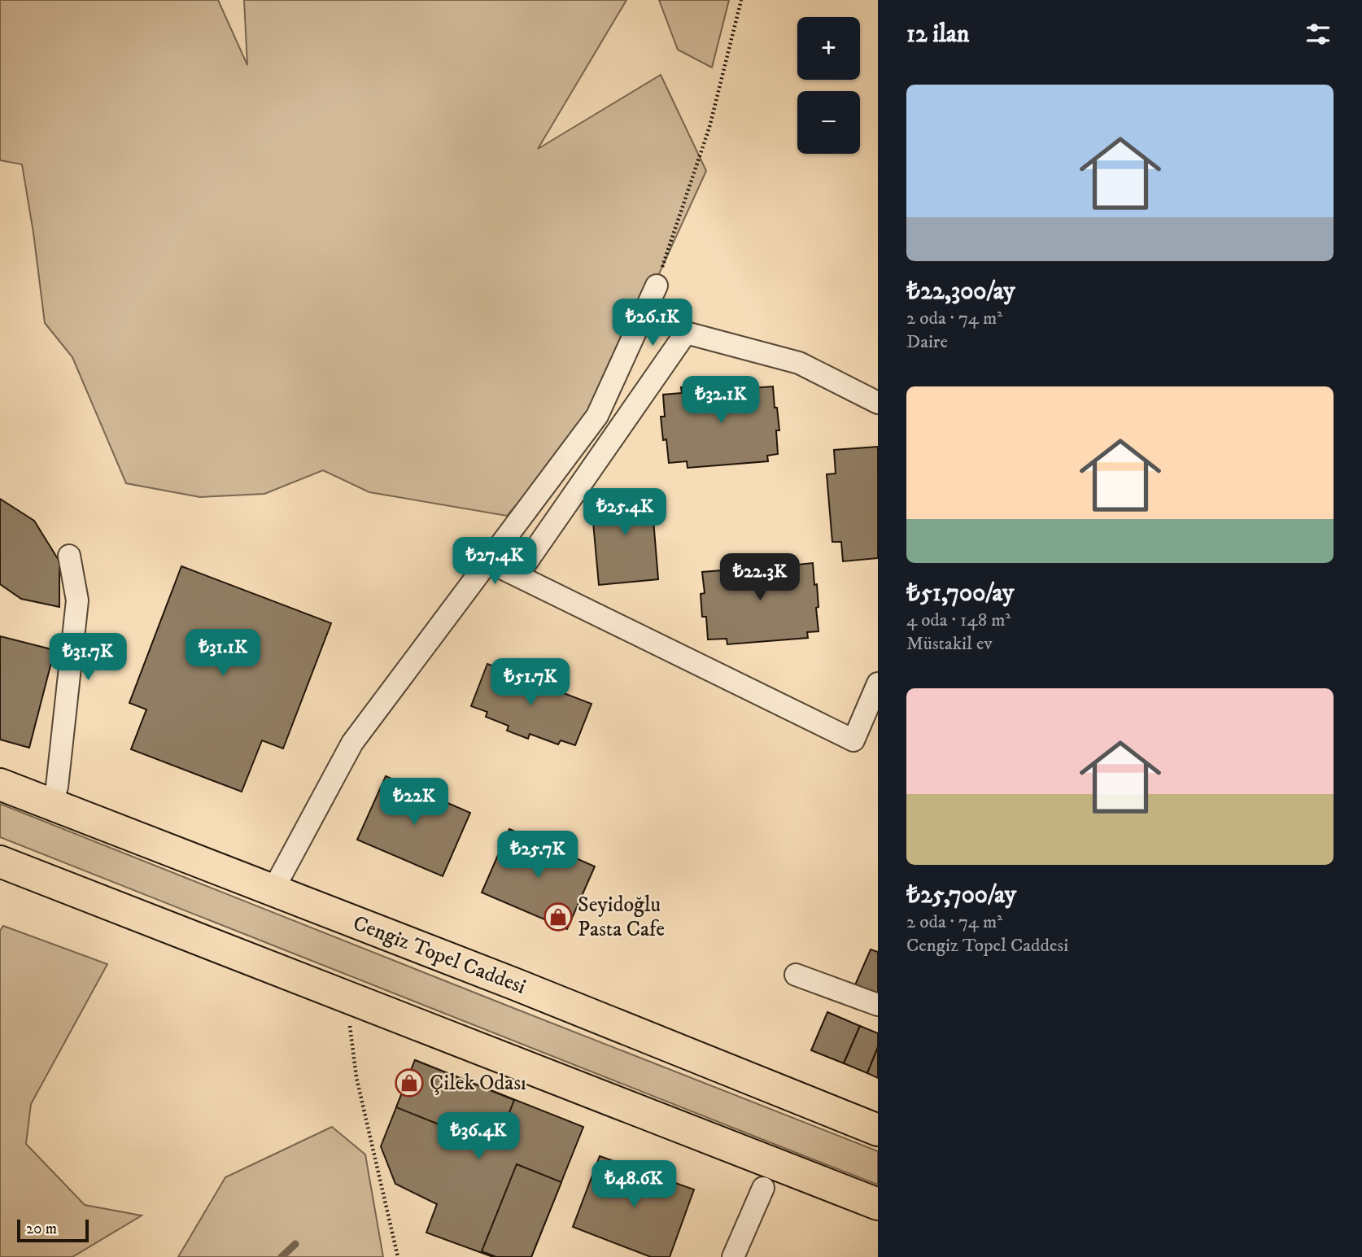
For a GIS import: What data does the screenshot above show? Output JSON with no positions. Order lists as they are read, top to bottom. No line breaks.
{"streets":{"main road":["Cengiz Topel Caddesi"]},"places":{"shop":["Seyidoğlu Pasta Cafe","Çilek Odası"]},"scale_bar":"20 m","page":{"heading":"12 ilan","map_buttons":["+","−"],"list":[{"name":"₺22,300/ay","note":"2 oda · 74 m² · Daire"},{"name":"₺51,700/ay","note":"4 oda · 148 m² · Müstakil ev"},{"name":"₺25,700/ay","note":"2 oda · 74 m² · Cengiz Topel Caddesi"}],"price":["₺26.1K","₺32.1K","₺25.4K","₺27.4K","₺22.3K","₺31.1K","₺31.7K","₺51.7K","₺22K","₺25.7K","₺36.4K","₺48.6K"],"scale":"20 m"}}
